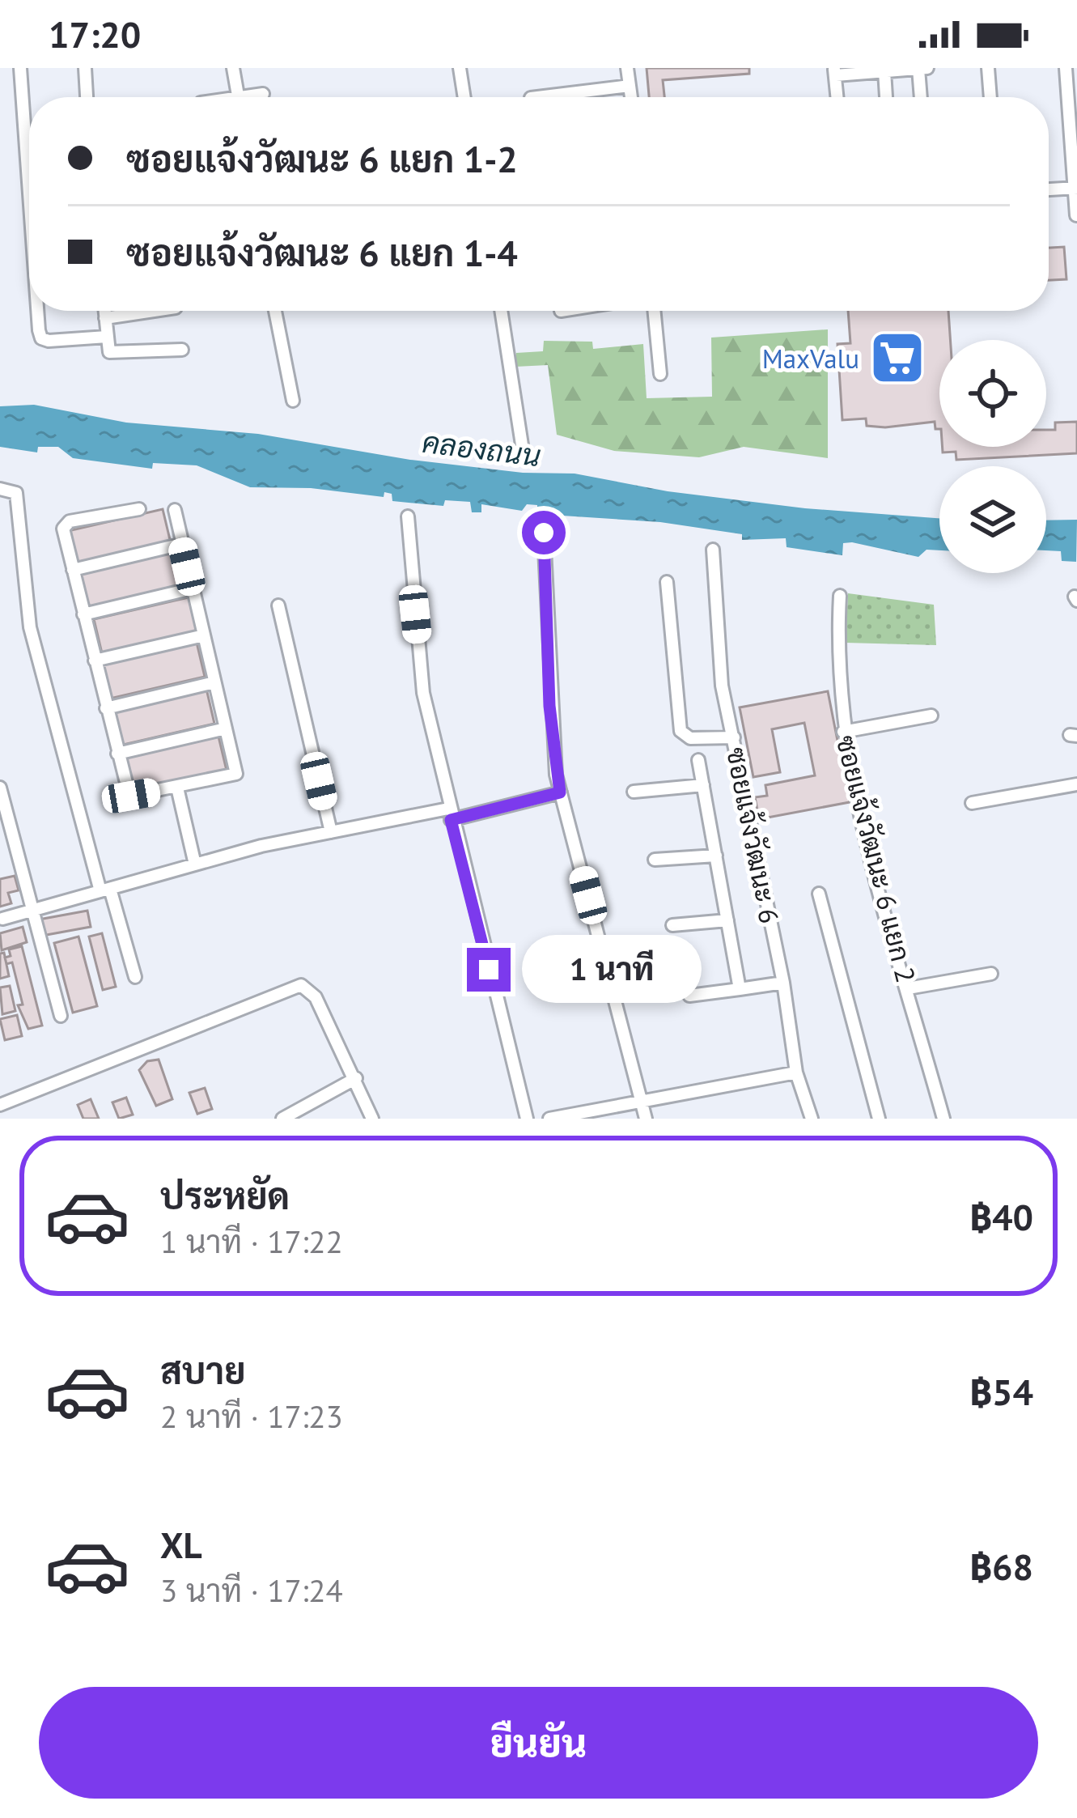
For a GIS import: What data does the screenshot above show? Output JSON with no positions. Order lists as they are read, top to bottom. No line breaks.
{"streets":{"street":["ซอยแจ้งวัฒนะ 6","ซอยแจ้งวัฒนะ 6 แยก 2"]},"water":["คลองถนน"],"places":{"supermarket":["MaxValu"]},"page":{"status":"17:20","banner":["ซอยแจ้งวัฒนะ 6 แยก 1-2","ซอยแจ้งวัฒนะ 6 แยก 1-4"],"bubble":"1 นาที","list":[{"name":"ประหยัด","note":"1 นาที · 17:22","value":"฿40"},{"name":"สบาย","note":"2 นาที · 17:23","value":"฿54"},{"name":"XL","note":"3 นาที · 17:24","value":"฿68"}],"buttons":"ยืนยัน"}}
